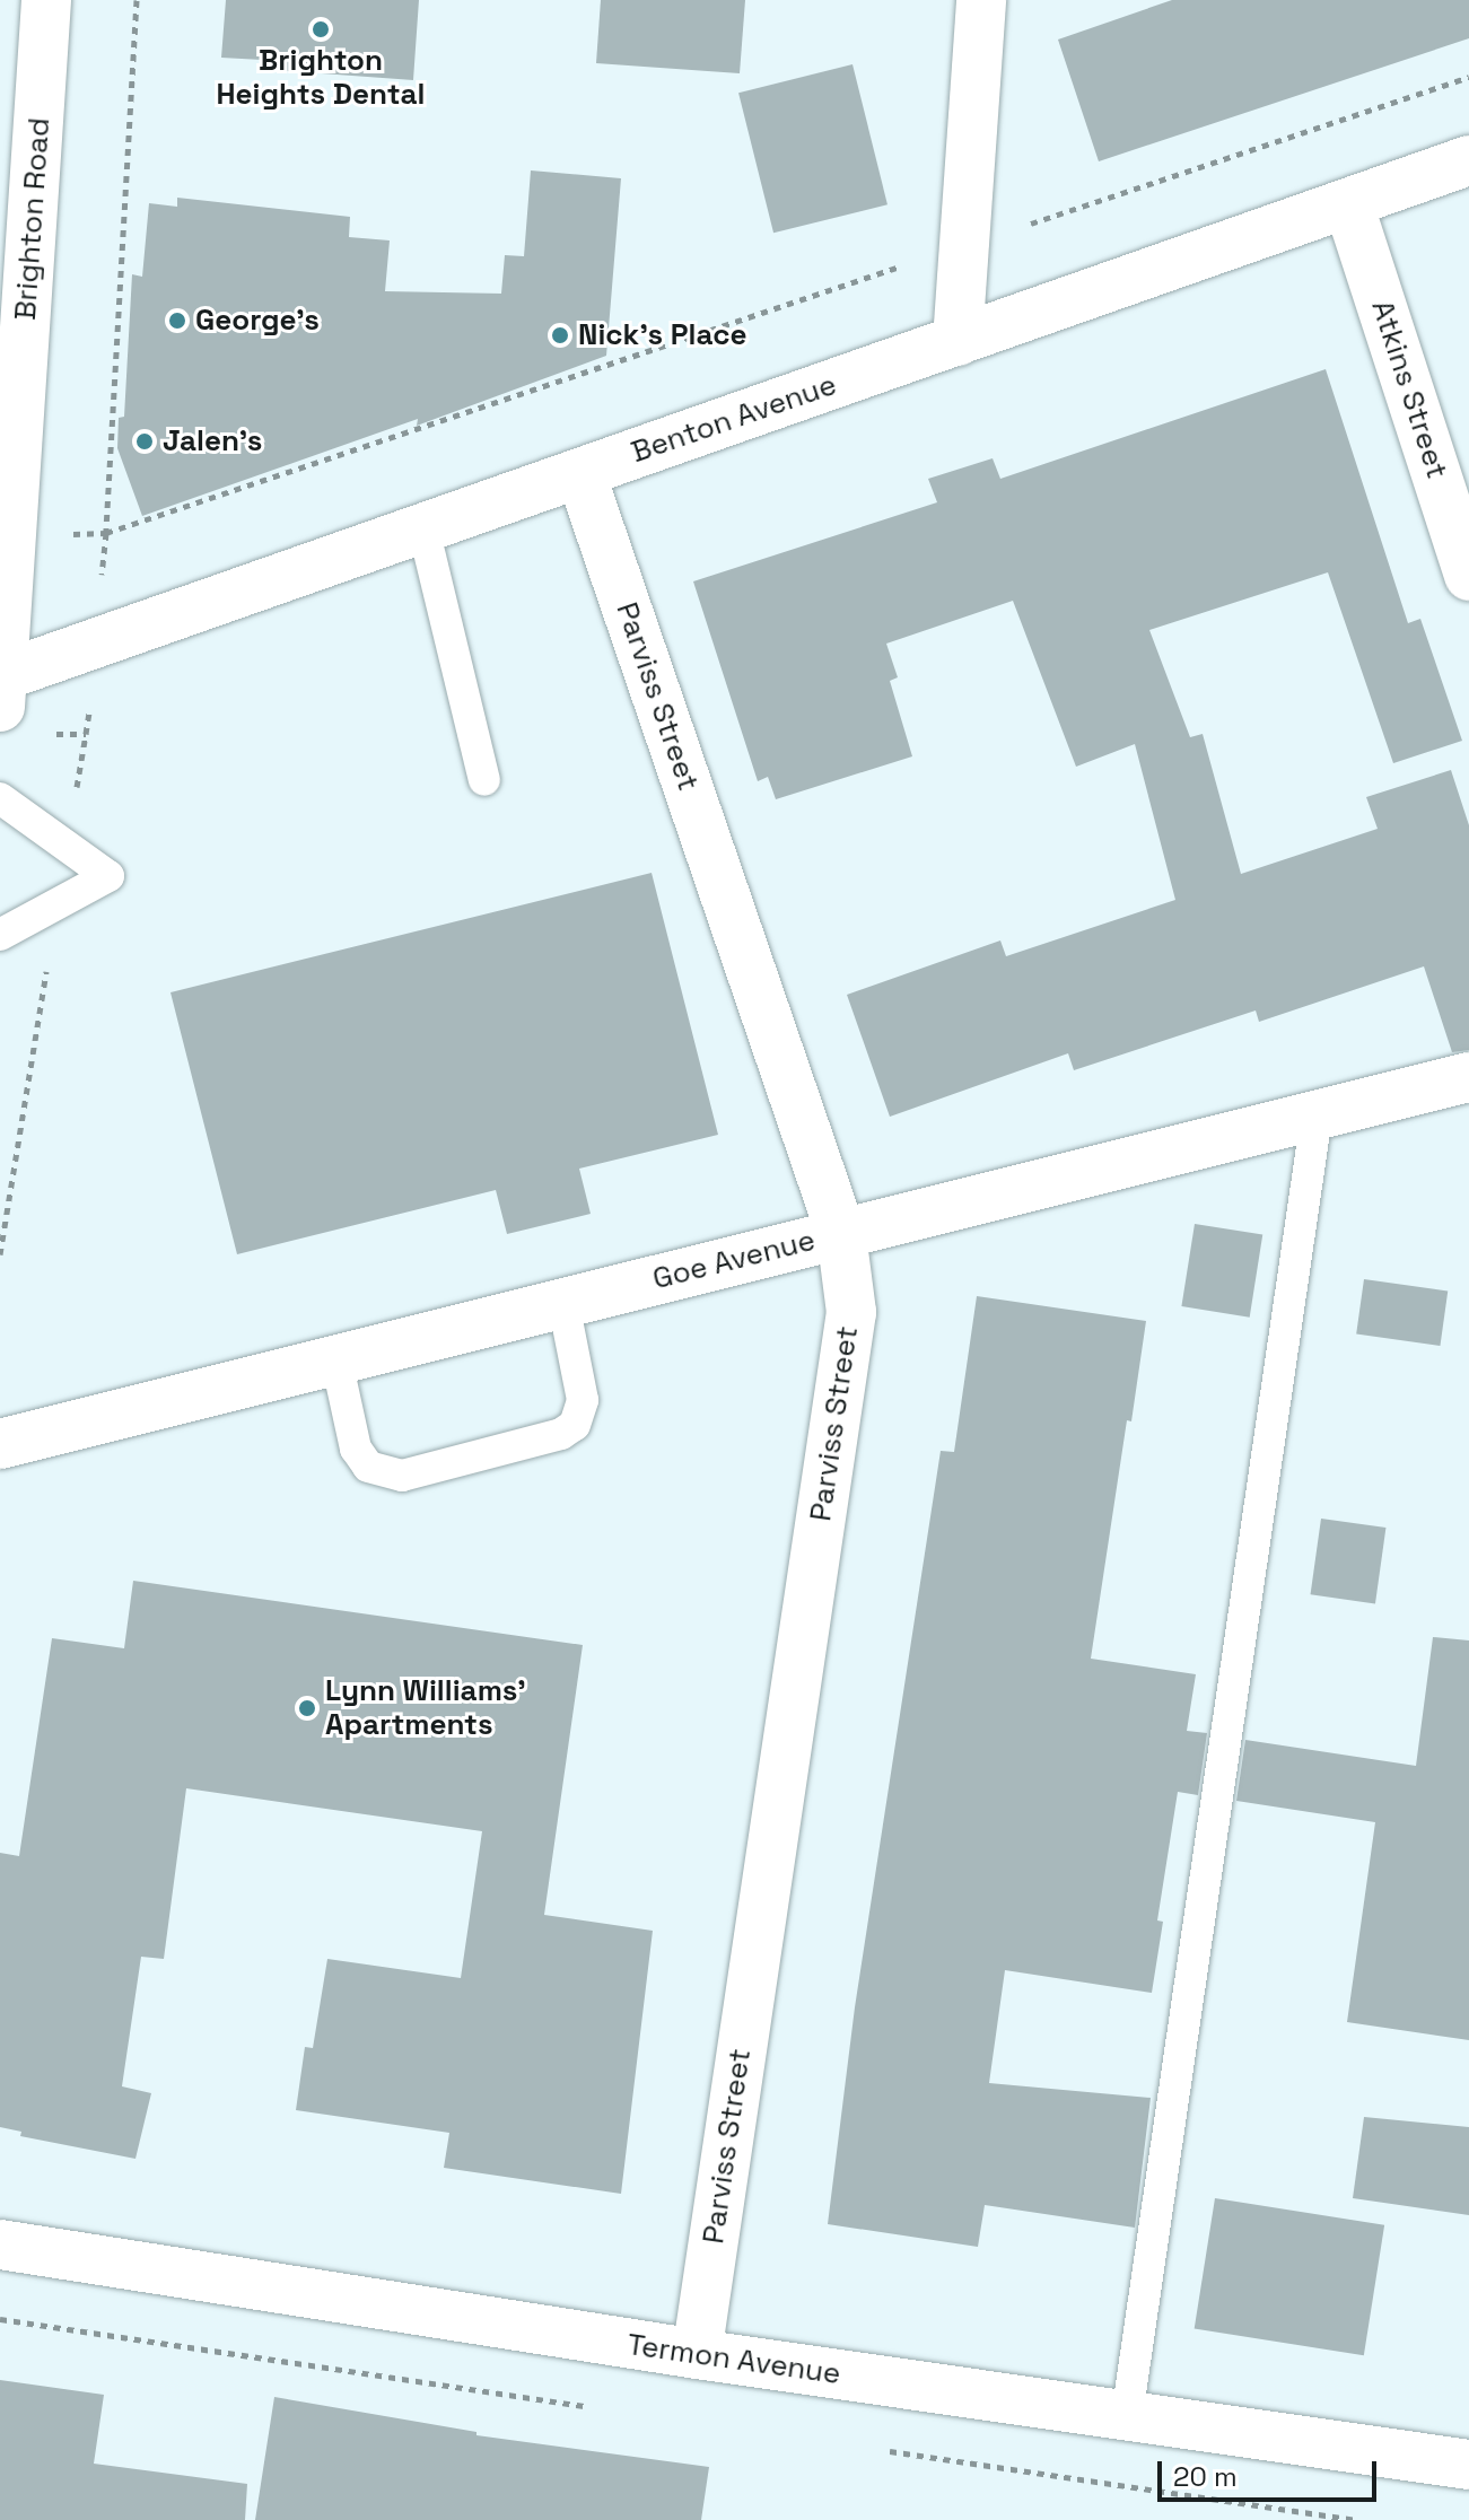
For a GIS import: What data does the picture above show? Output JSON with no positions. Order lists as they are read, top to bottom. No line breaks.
{"streets":{"street":["Brighton Road","Atkins Street","Benton Avenue","Parviss Street","Goe Avenue","Termon Avenue"]},"crossings":[["Brighton Road","Benton Avenue"],["Atkins Street","Benton Avenue"],["Benton Avenue","Parviss Street"],["Parviss Street","Goe Avenue"],["Parviss Street","Termon Avenue"]],"places":["Brighton Heights Dental","George's","Nick's Place","Jalen's","Lynn Williams' Apartments"],"scale_bar":"20 m"}
